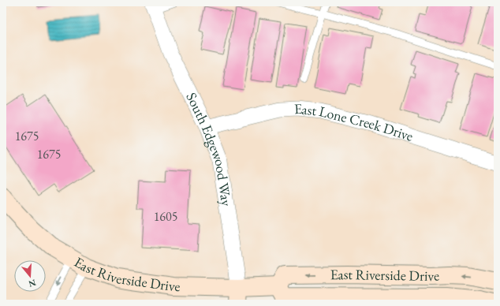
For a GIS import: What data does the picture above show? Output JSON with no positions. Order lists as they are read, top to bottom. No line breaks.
{"streets":{"street":["East Lone Creek Drive","South Edgewood Way","East Riverside Drive"]},"crossings":[["East Lone Creek Drive","South Edgewood Way"],["South Edgewood Way","East Riverside Drive"]],"house_numbers":["1675","1675","1605"],"north":"bottom"}
